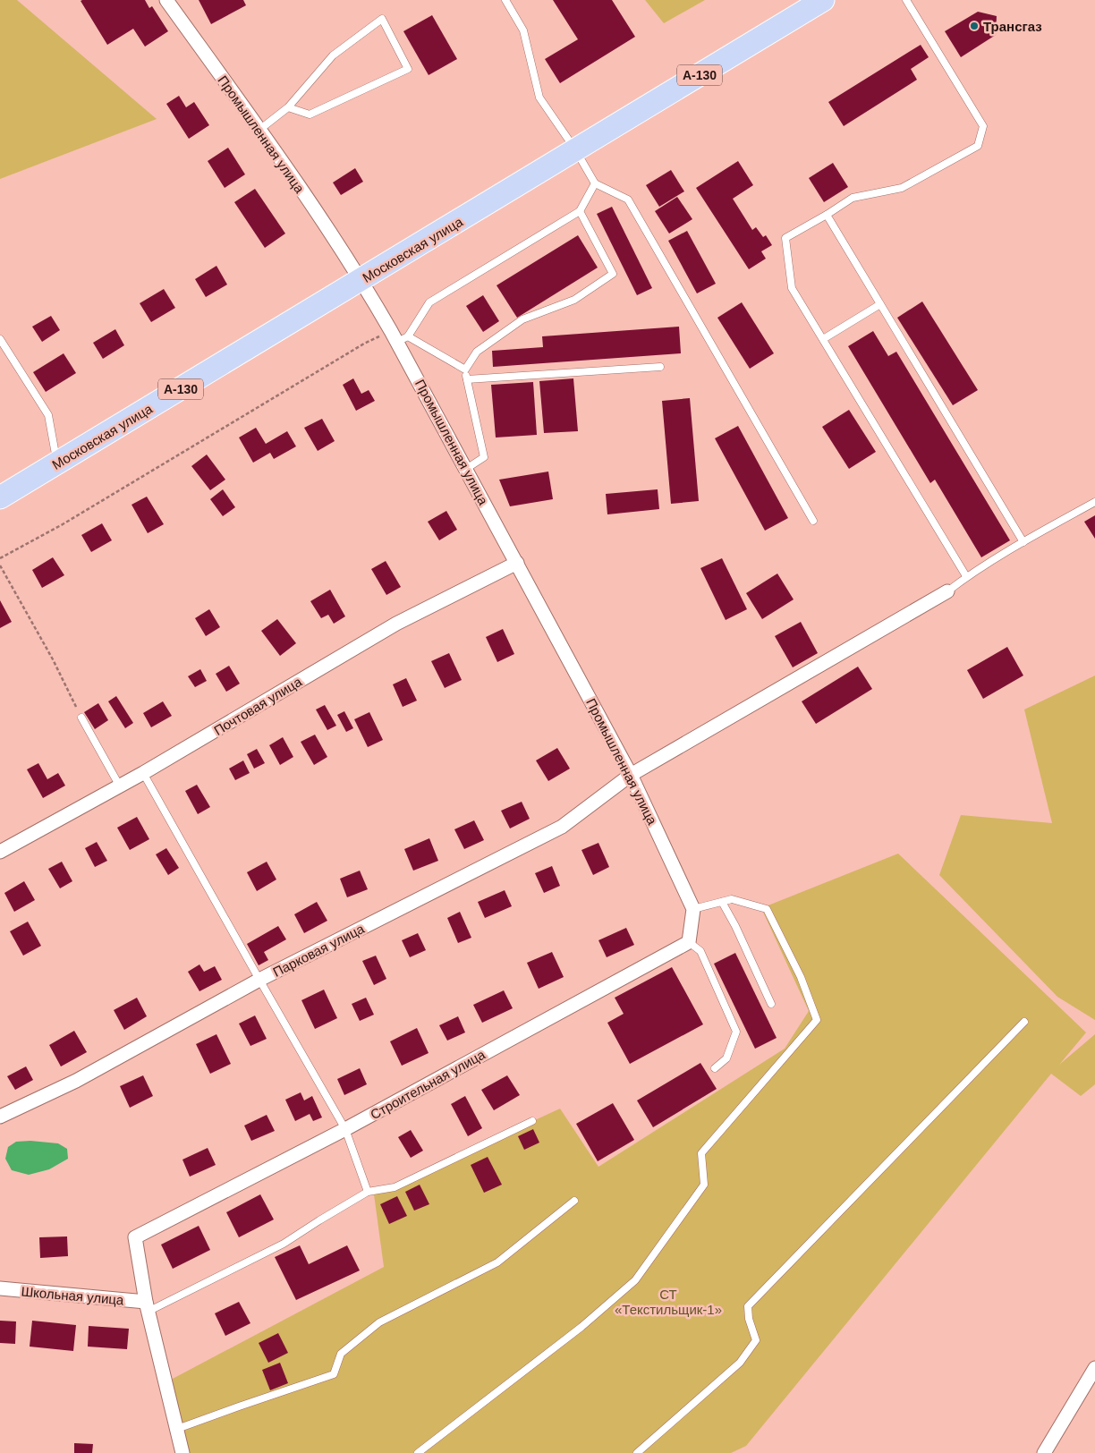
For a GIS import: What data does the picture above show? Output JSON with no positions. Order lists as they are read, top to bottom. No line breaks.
{"streets":{"highway":["А-130","Московская улица"],"street":["Промышленная улица","Почтовая улица","Парковая улица","Строительная улица","Школьная улица"]},"crossings":[["Промышленная улица","Московская улица"],["Промышленная улица","Почтовая улица"],["Промышленная улица","Парковая улица"],["Строительная улица","Школьная улица"]],"parks":["СТ «Текстильщик-1»"],"places":["Трансгаз"]}
